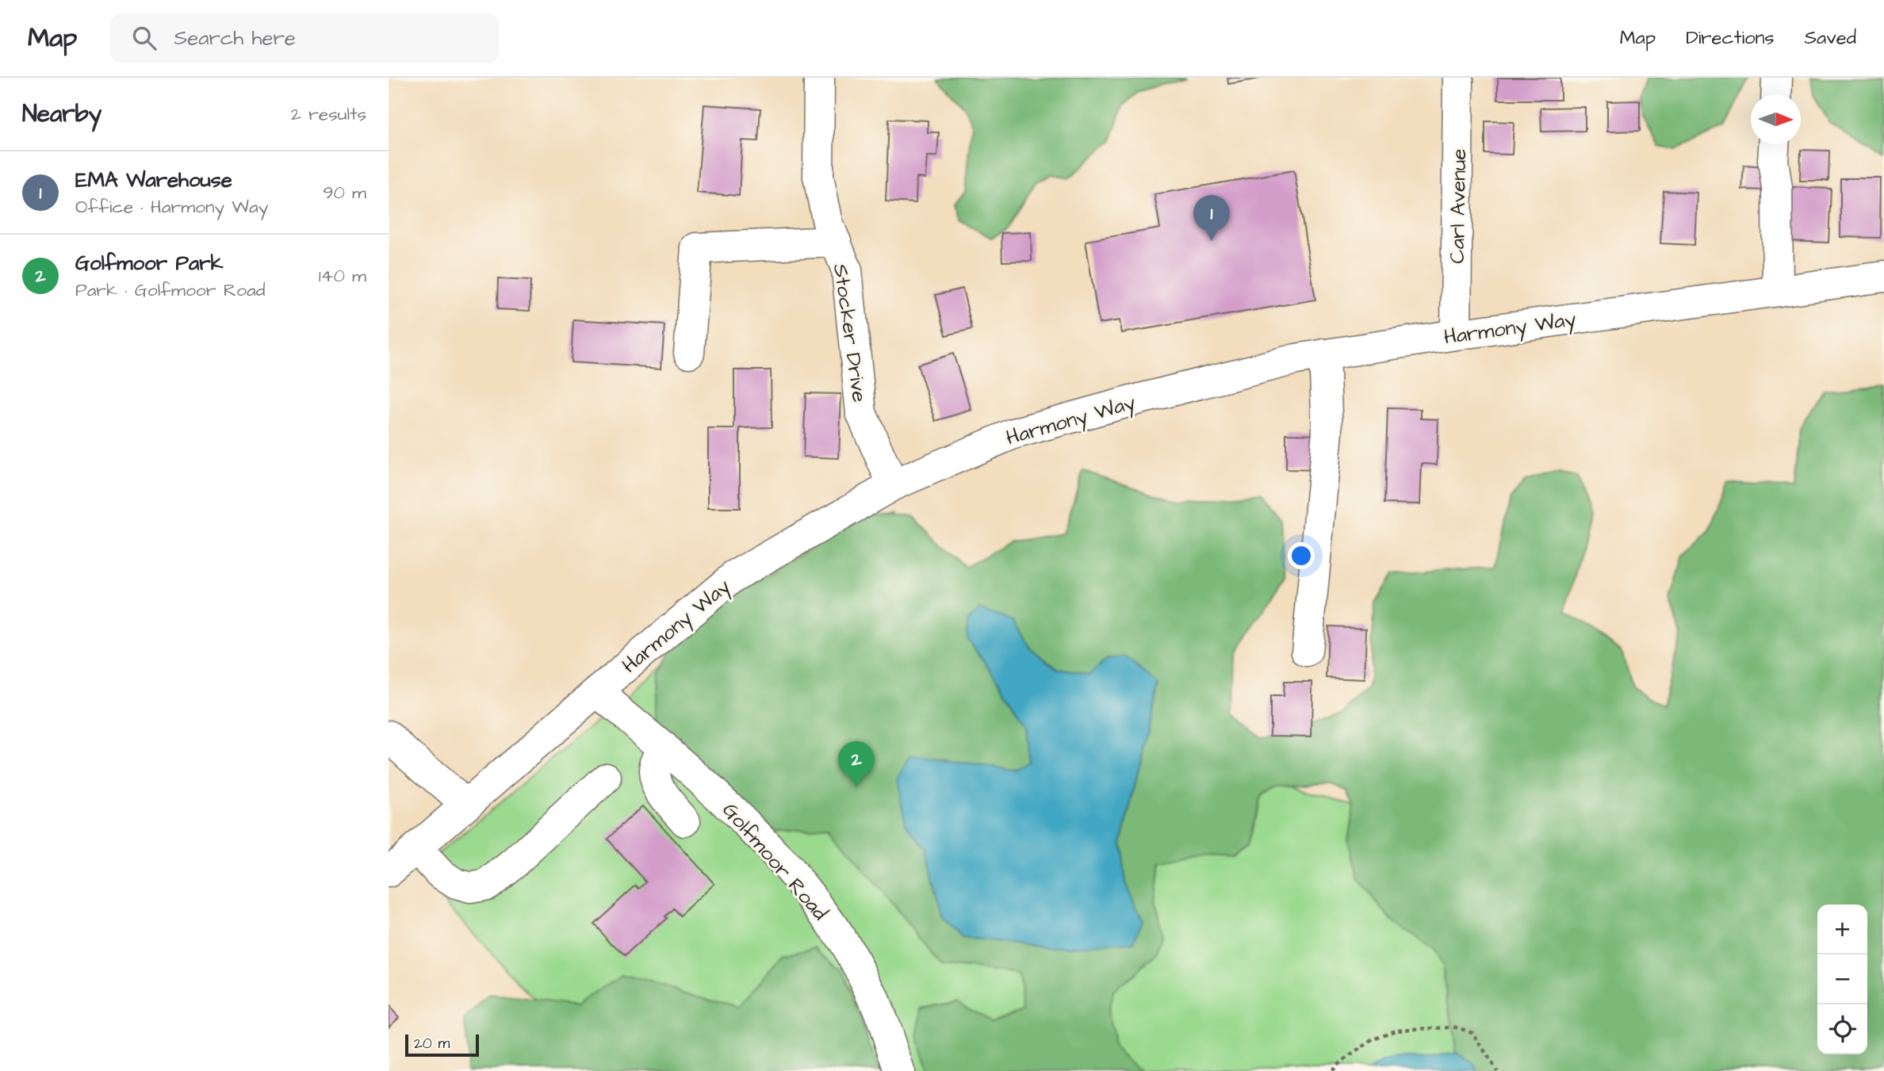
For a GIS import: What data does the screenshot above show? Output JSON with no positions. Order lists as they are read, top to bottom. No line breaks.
{"streets":{"street":["Carl Avenue","Harmony Way","Stocker Drive","Golfmoor Road"]},"crossings":[["Carl Avenue","Harmony Way"],["Harmony Way","Stocker Drive"],["Harmony Way","Golfmoor Road"]],"scale_bar":"20 m","north":"right","page":{"header":"Map","search":"Search here","nav":["Map","Directions","Saved"],"heading":["Nearby","2 results"],"list":[{"mark":"1","name":"EMA Warehouse","note":"Office · Harmony Way","value":"90 m"},{"mark":"2","name":"Golfmoor Park","note":"Park · Golfmoor Road","value":"140 m"}],"pins":["1","2"],"map_buttons":["+","−"],"scale":"20 m"}}
